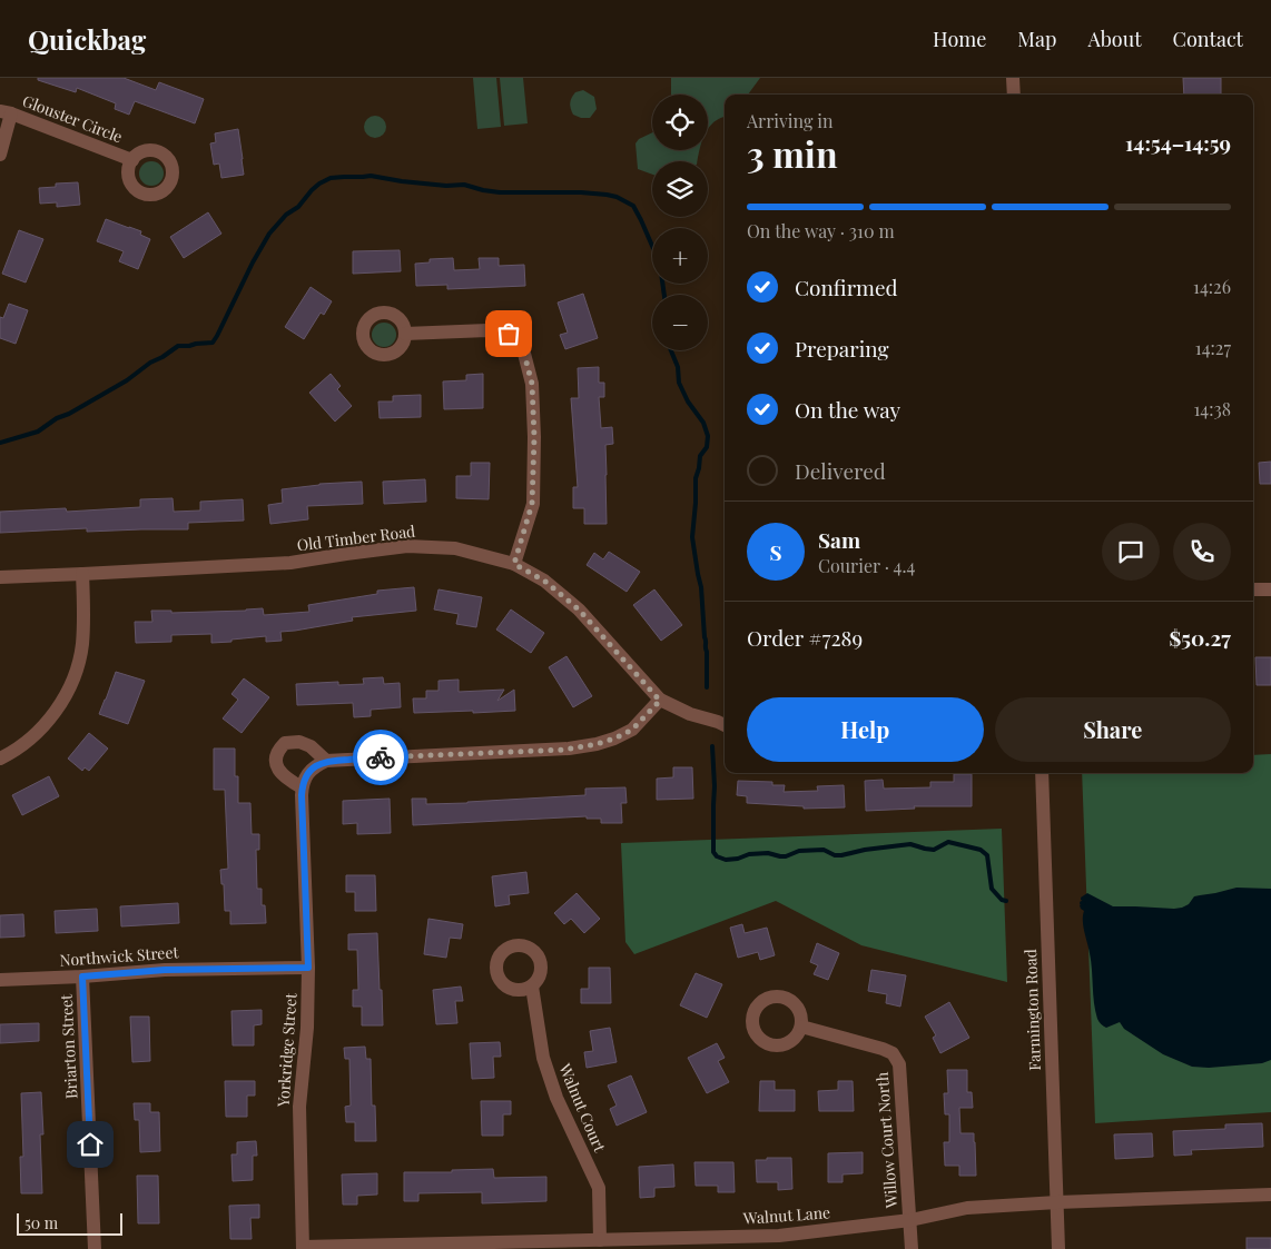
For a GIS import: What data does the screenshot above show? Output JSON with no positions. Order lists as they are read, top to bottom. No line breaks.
{"streets":{"street":["Glouster Circle","Old Timber Road","Northwick Street","Farmington Road","Briarton Street","Yorkridge Street","Walnut Court","Willow Court North","Walnut Lane"]},"crossings":[["Northwick Street","Briarton Street"],["Northwick Street","Yorkridge Street"],["Farmington Road","Walnut Lane"],["Yorkridge Street","Walnut Lane"],["Walnut Court","Walnut Lane"],["Willow Court North","Walnut Lane"]],"scale_bar":"50 m","page":{"header":"Quickbag","nav":["Home","Map","About","Contact"],"map_buttons":["+","−"],"heading":["3 min","Arriving in","14:54–14:59"],"panel":["Sam","Courier · 4.4","Order #7289","$50.27"],"bar":"On the way · 310 m","list":[["Confirmed","14:26"],["Preparing","14:27"],["On the way","14:38"],"Delivered"],"round":"S","buttons":["Help","Share"],"scale":"50 m"}}
